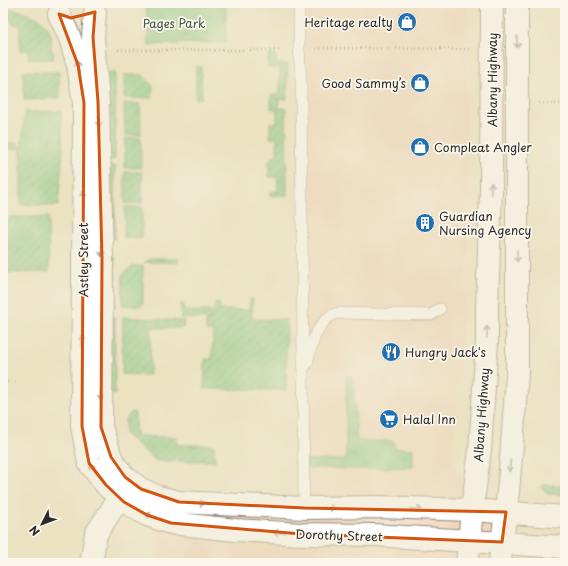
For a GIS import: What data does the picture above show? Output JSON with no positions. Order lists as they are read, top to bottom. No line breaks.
{"streets":{"main road":["Albany Highway","Astley Street","Dorothy Street"]},"crossings":[["Albany Highway","Dorothy Street"],["Astley Street","Dorothy Street"]],"parks":["Pages Park"],"places":{"shop":["Heritage realty","Good Sammy’s","Compleat Angler"],"building":["Guardian Nursing Agency"],"restaurant":["Hungry Jack's"],"supermarket":["Halal Inn"]},"north":"bottom left"}
